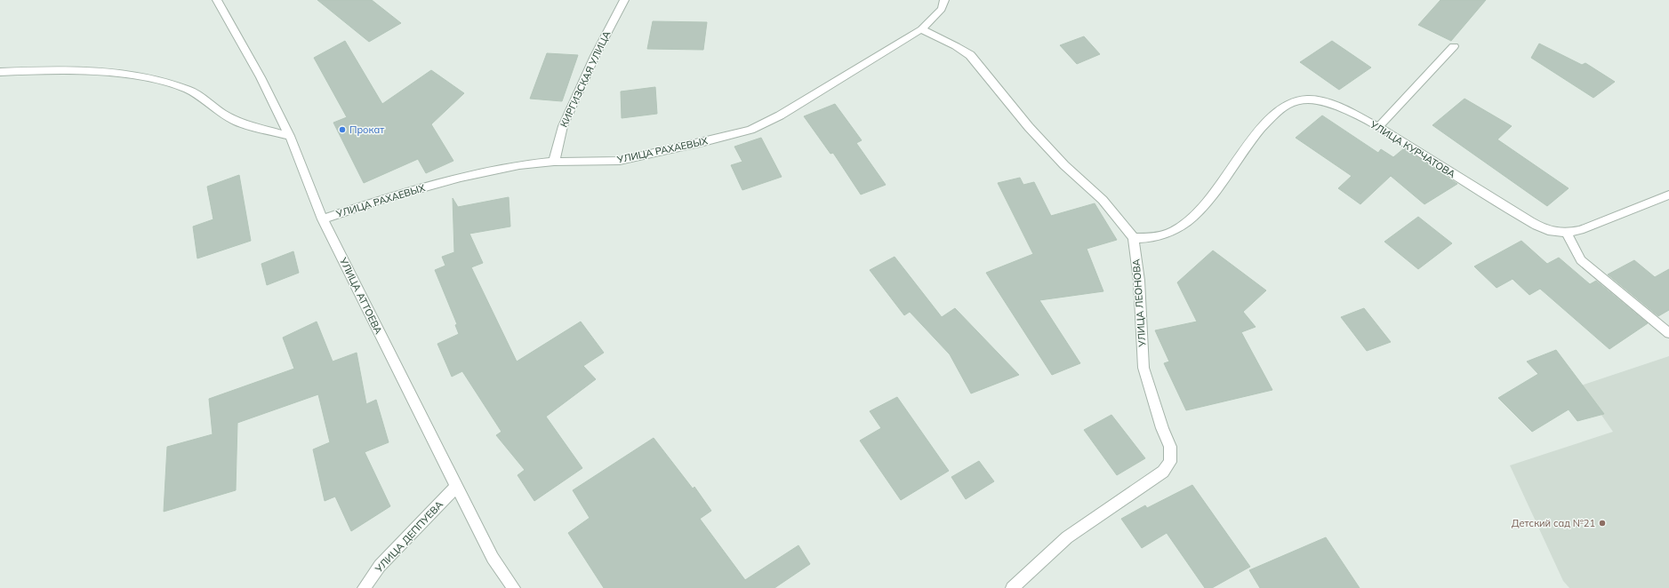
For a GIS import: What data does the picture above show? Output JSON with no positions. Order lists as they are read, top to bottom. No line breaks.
{"streets":{"street":["КИРГИЗСКАЯ УЛИЦА","УЛИЦА КУРЧАТОВА","УЛИЦА РАХАЕВЫХ","УЛИЦА АТТОЕВА","УЛИЦА ЛЕОНОВА","УЛИЦА ДЕППУЕВА"]},"crossings":[["КИРГИЗСКАЯ УЛИЦА","УЛИЦА РАХАЕВЫХ"],["УЛИЦА КУРЧАТОВА","УЛИЦА ЛЕОНОВА"],["УЛИЦА РАХАЕВЫХ","УЛИЦА АТТОЕВА"],["УЛИЦА АТТОЕВА","УЛИЦА ДЕППУЕВА"]],"places":["Прокат","Детский сад №21"]}
